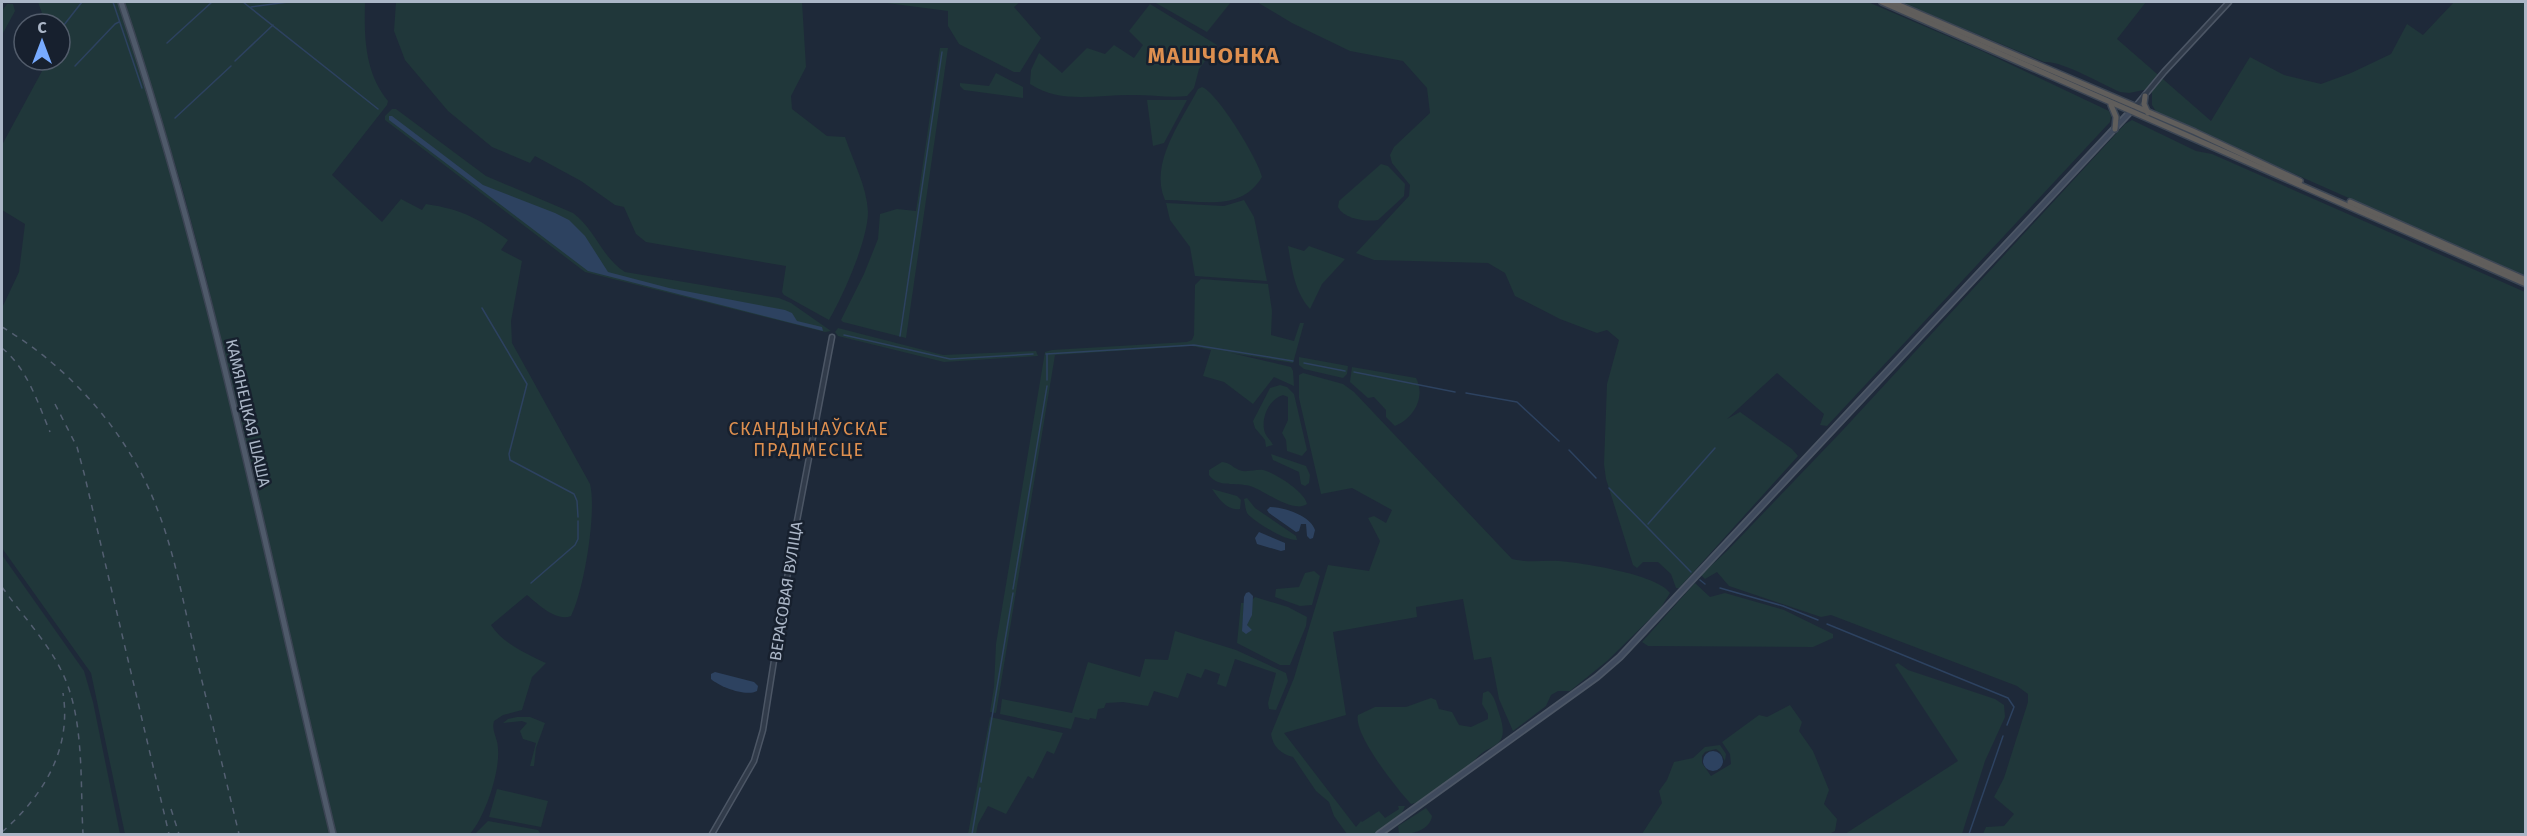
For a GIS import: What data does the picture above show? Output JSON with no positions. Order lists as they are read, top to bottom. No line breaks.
{"streets":{"main road":["КАМЯНЕЦКАЯ ШАША"],"street":["ВЕРАСОВАЯ ВУЛІЦА"]},"districts":["МАШЧОНКА","СКАНДЫНАЎСКАЕ ПРАДМЕСЦЕ"],"north":"top"}
